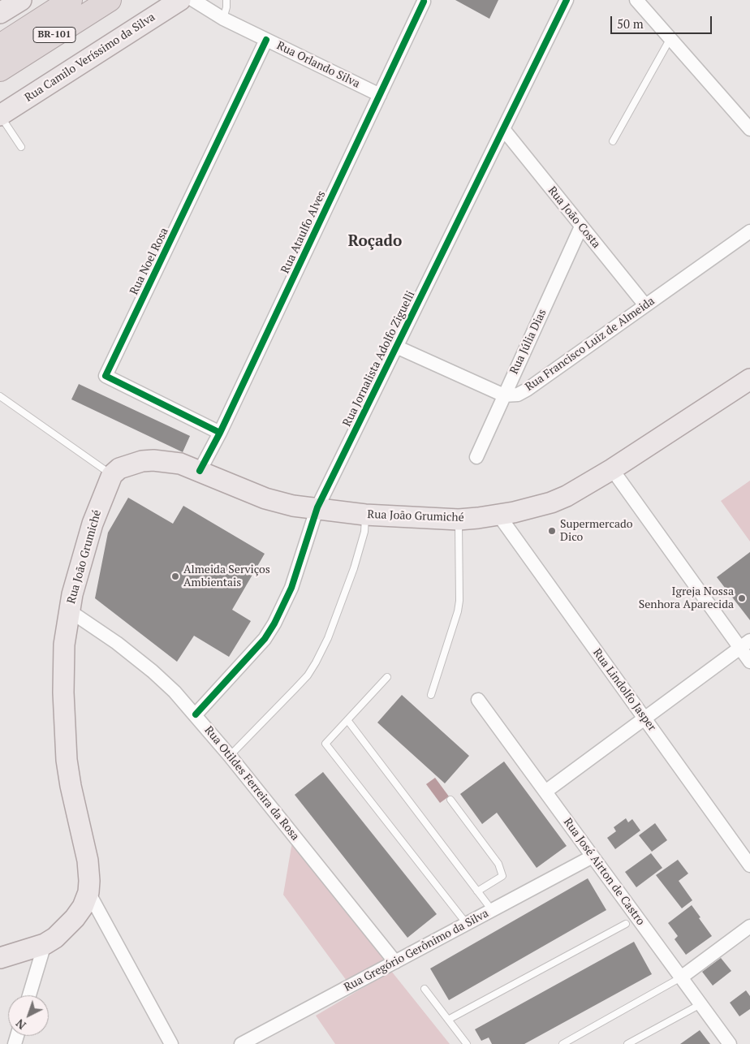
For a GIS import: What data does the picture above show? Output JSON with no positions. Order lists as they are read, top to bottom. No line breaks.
{"streets":{"highway":["BR-101"],"main road":["Rua Camilo Veríssimo da Silva","Rua João Grumiché"],"street":["Rua Orlando Silva","Rua João Costa","Rua Ataulfo Alves","Rua Noel Rosa","Rua Júlia Dias","Rua Francisco Luiz de Almeida","Rua Jornalista Adolfo Ziguelli","Rua Lindolfo Jasper","Rua Otildes Ferreira da Rosa","Rua José Airton de Castro","Rua Gregório Gerônimo da Silva"]},"crossings":[["Rua Orlando Silva","Rua Ataulfo Alves"],["Rua Orlando Silva","Rua Noel Rosa"],["Rua João Costa","Rua Júlia Dias"],["Rua João Costa","Rua Francisco Luiz de Almeida"],["Rua João Costa","Rua Jornalista Adolfo Ziguelli"],["Rua Ataulfo Alves","Rua Noel Rosa"],["Rua Ataulfo Alves","Rua João Grumiché"],["Rua Júlia Dias","Rua Francisco Luiz de Almeida"],["Rua Jornalista Adolfo Ziguelli","Rua João Grumiché"],["Rua Jornalista Adolfo Ziguelli","Rua Otildes Ferreira da Rosa"],["Rua João Grumiché","Rua Lindolfo Jasper"],["Rua João Grumiché","Rua Otildes Ferreira da Rosa"],["Rua Otildes Ferreira da Rosa","Rua Gregório Gerônimo da Silva"],["Rua José Airton de Castro","Rua Gregório Gerônimo da Silva"]],"districts":["Roçado"],"places":["Supermercado Dico","Almeida Serviços Ambientais","Igreja Nossa Senhora Aparecida"],"scale_bar":"50 m","north":"bottom left"}
